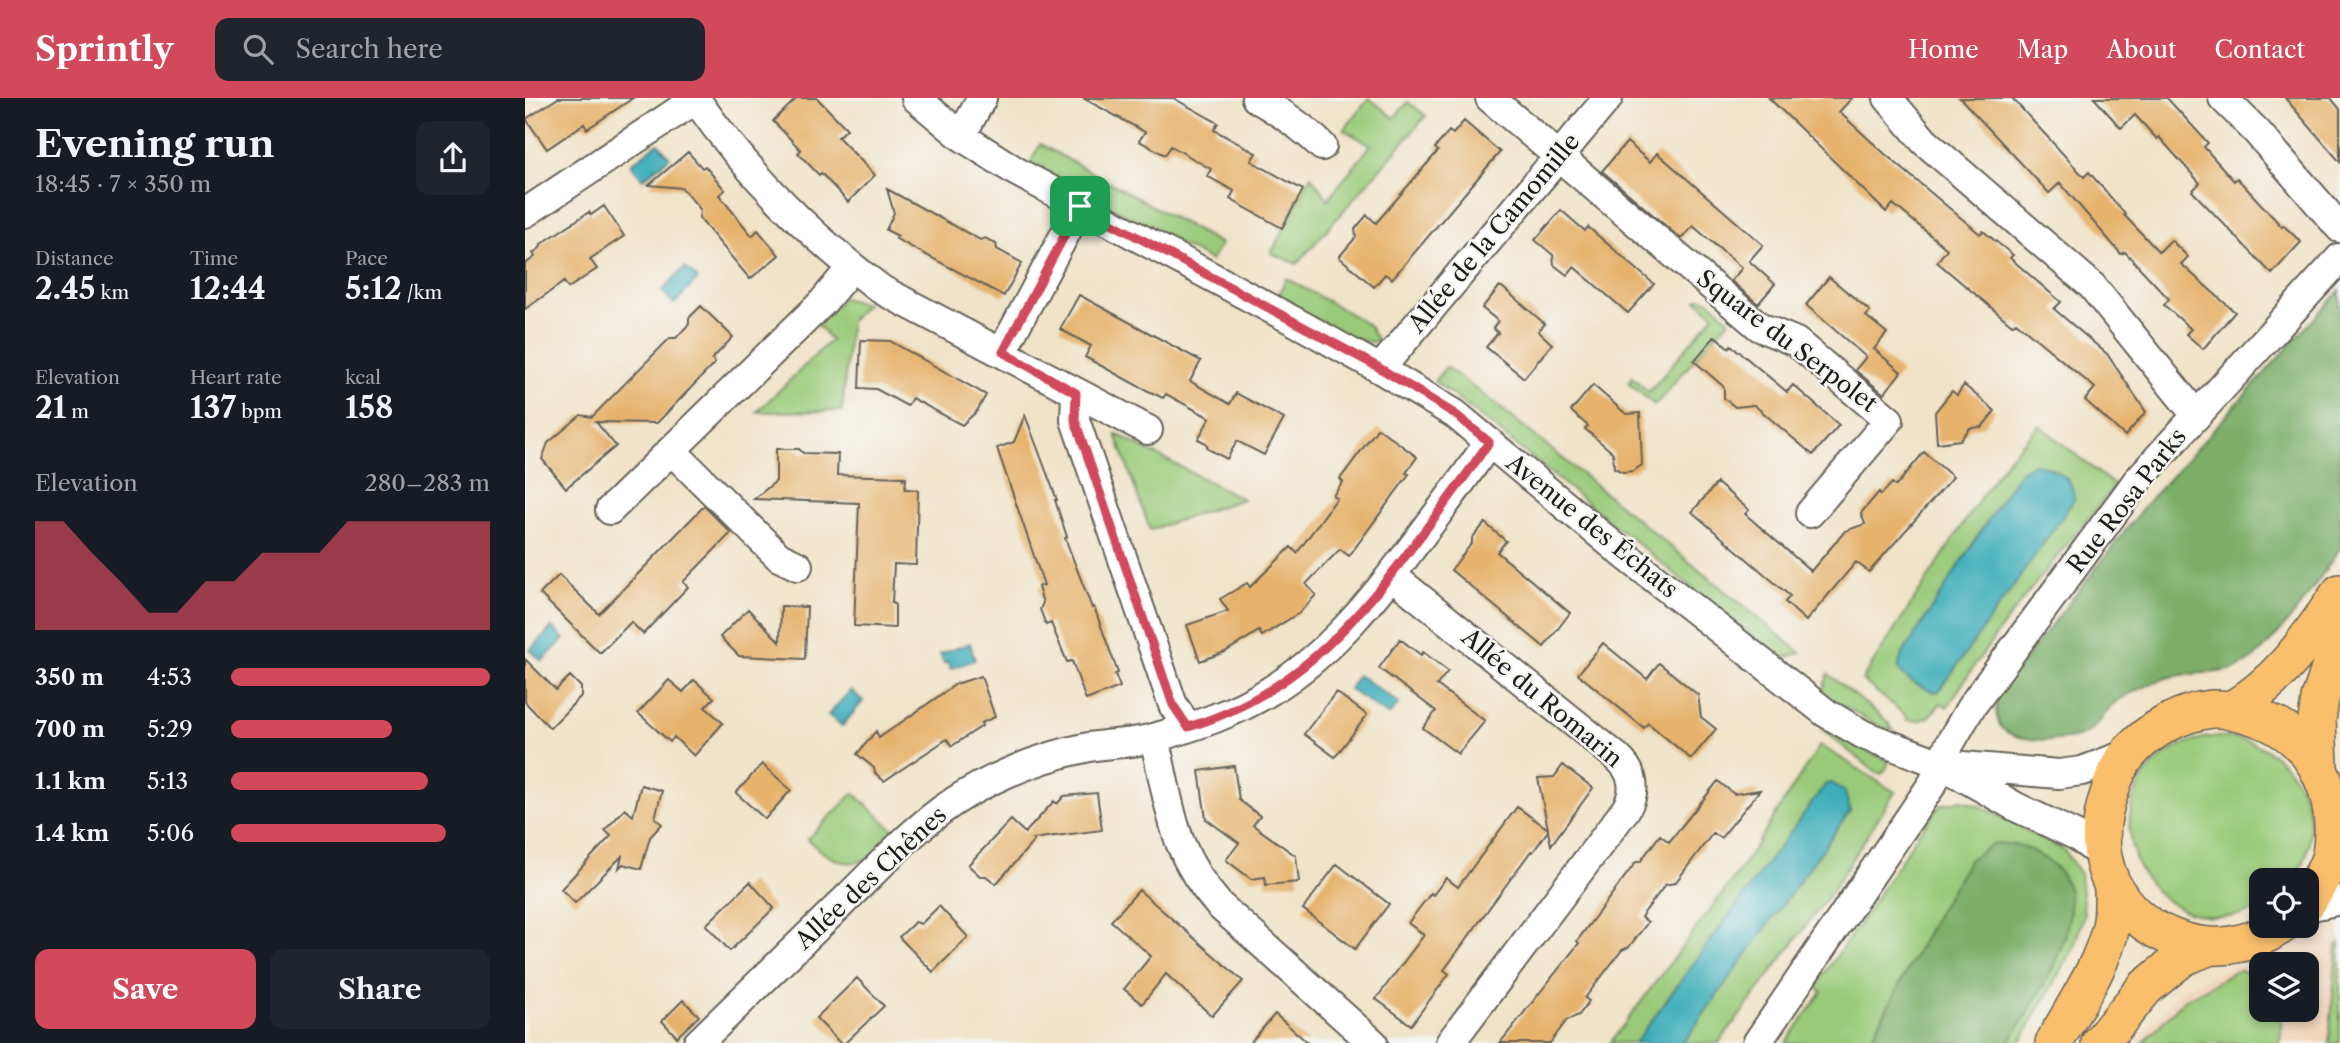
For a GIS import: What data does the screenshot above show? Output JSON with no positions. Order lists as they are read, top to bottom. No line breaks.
{"streets":{"street":["Allée de la Camomille","Square du Serpolet","Rue Rosa Parks","Avenue des Échats","Allée du Romarin","Allée des Chênes"]},"crossings":[["Allée de la Camomille","Square du Serpolet"],["Allée de la Camomille","Avenue des Échats"],["Rue Rosa Parks","Avenue des Échats"],["Avenue des Échats","Allée des Chênes"],["Allée du Romarin","Allée des Chênes"]],"page":{"header":"Sprintly","search":"Search here","nav":["Home","Map","About","Contact"],"heading":["Evening run","18:45 · 7 × 350 m"],"stats":[["Distance","2.45 km"],["Time","12:44"],["Pace","5:12 /km"],["Elevation","21 m"],["Heart rate","137 bpm"],["kcal","158"]],"chart":["Elevation","280–283 m"],"list":[{"name":"350 m","note":"4:53"},{"name":"700 m","note":"5:29"},{"name":"1.1 km","note":"5:13"},{"name":"1.4 km","note":"5:06"}],"buttons":["Save","Share"]}}
